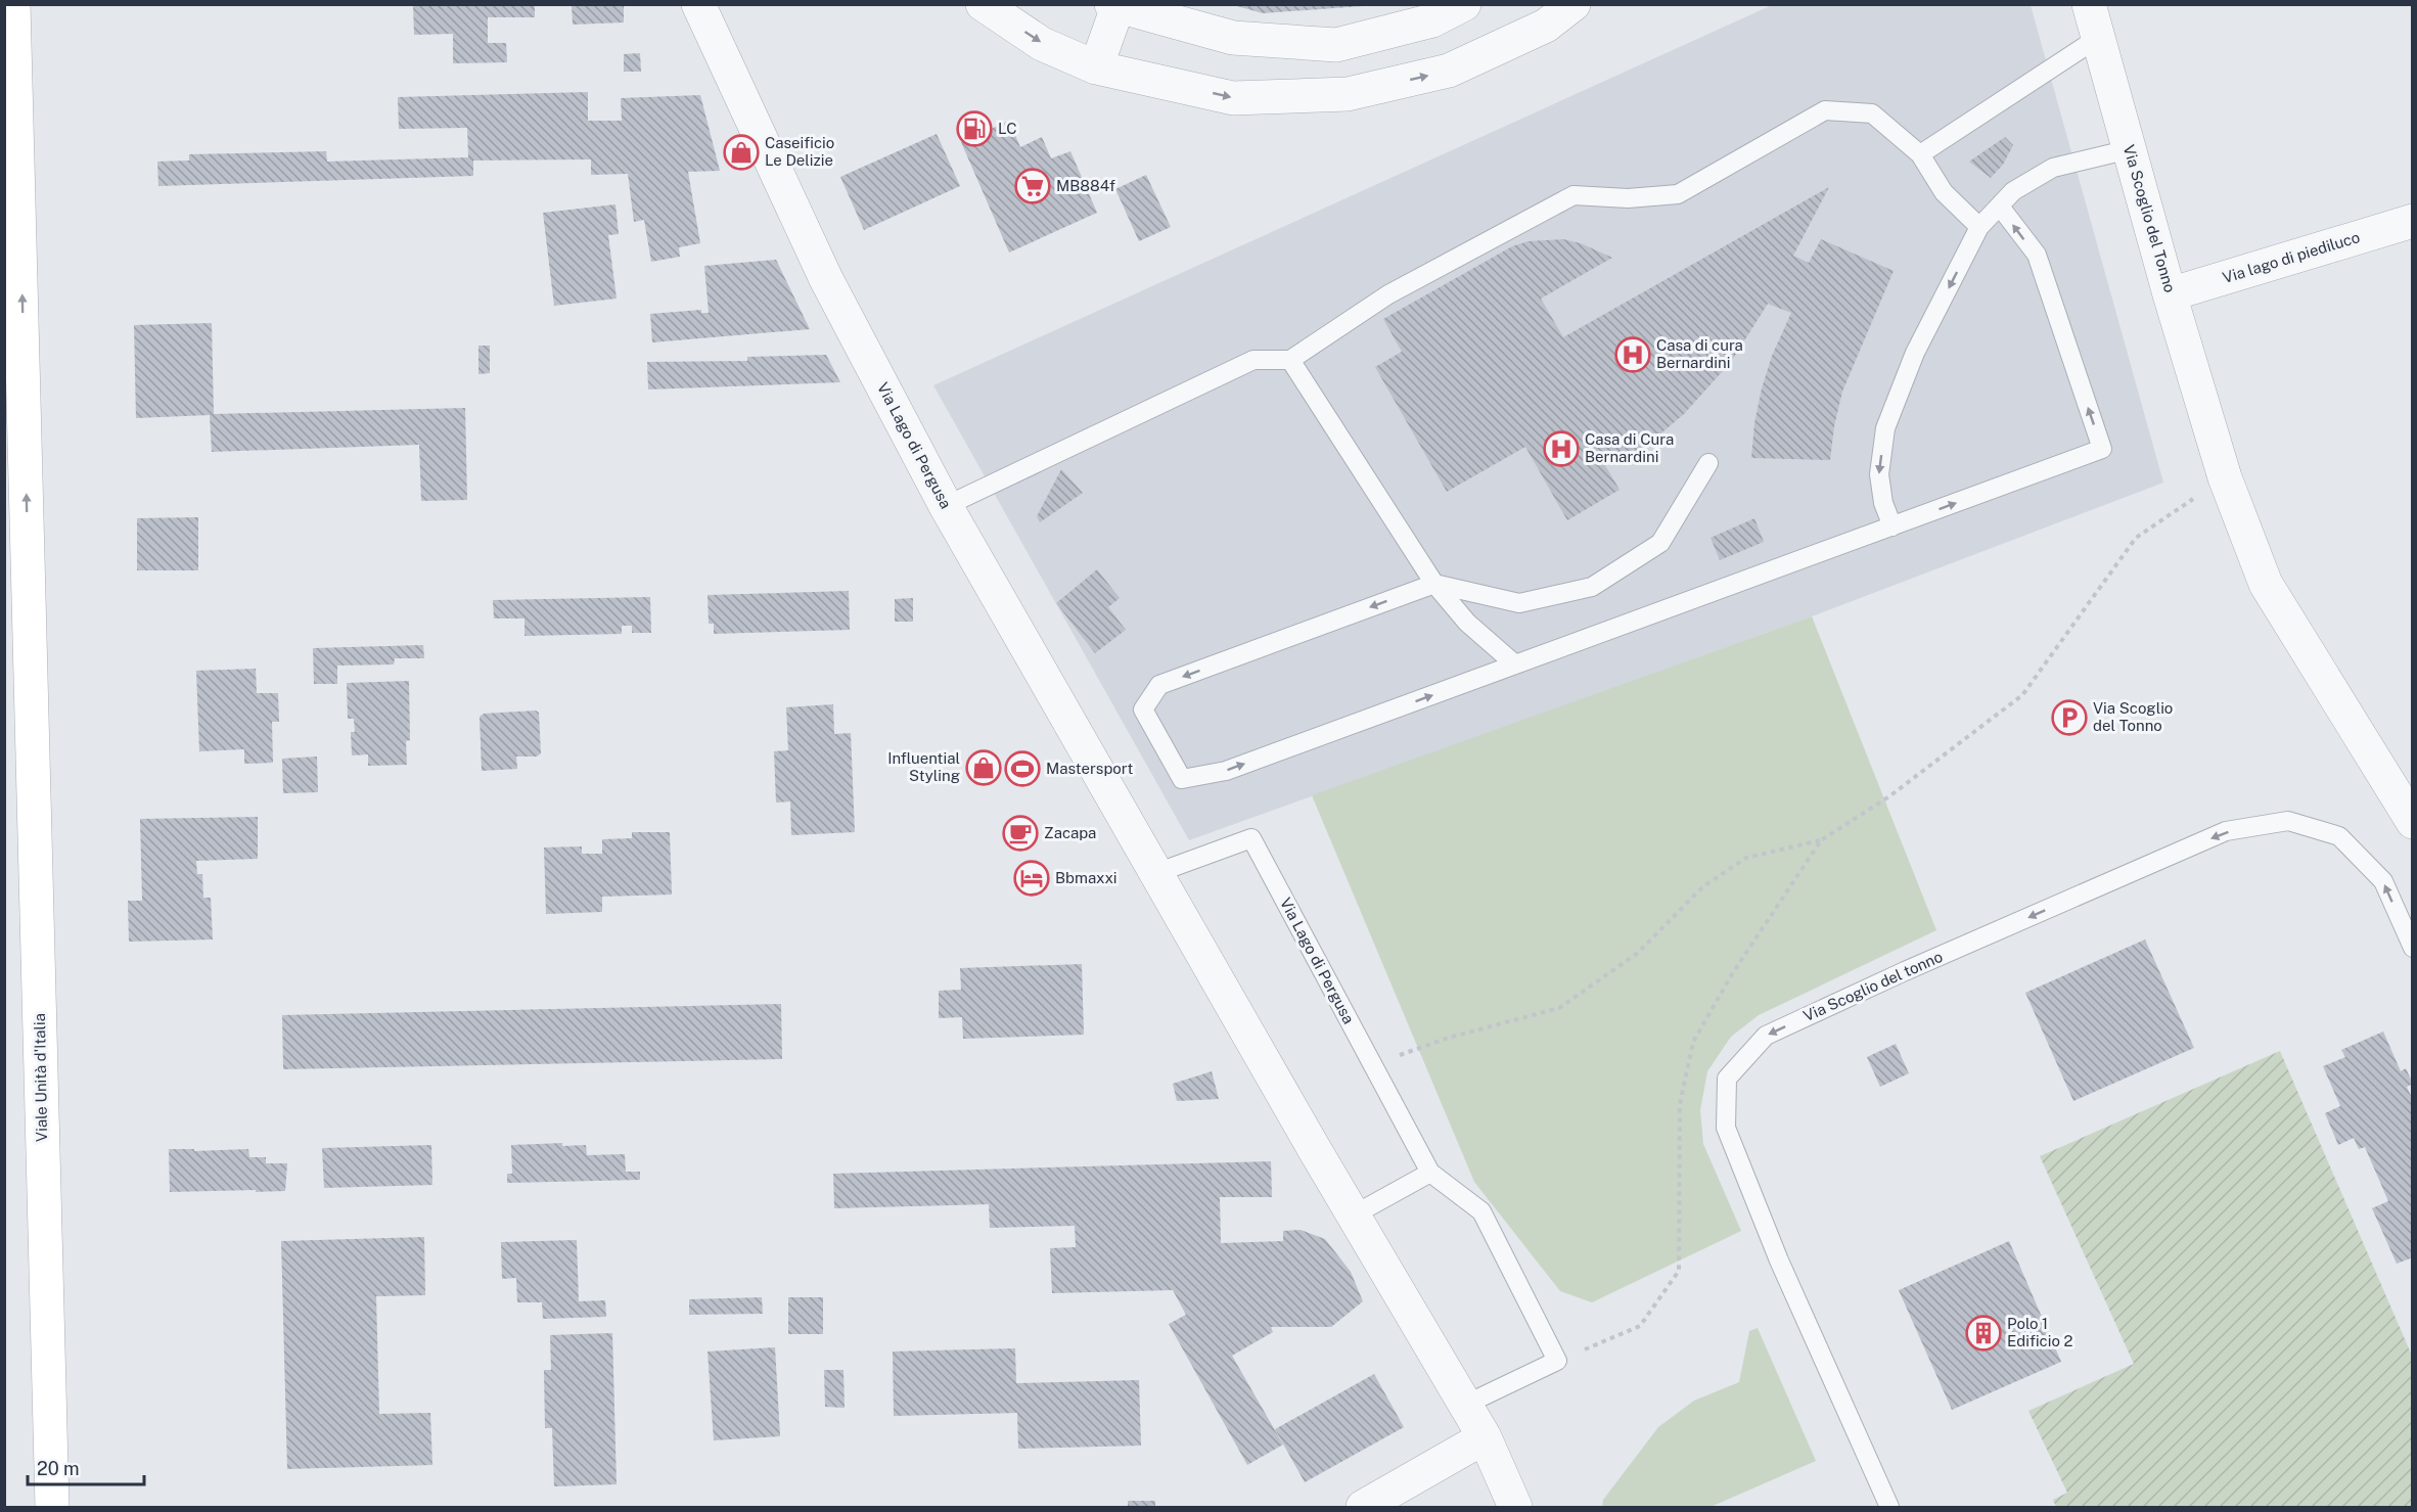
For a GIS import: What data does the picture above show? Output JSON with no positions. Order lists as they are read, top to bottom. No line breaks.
{"streets":{"main road":["Viale Unità d'Italia"],"street":["Via Scoglio del Tonno","Via lago di piediluco","Via Lago di Pergusa"],"lane":["Via Scoglio del tonno"]},"crossings":[["Via Scoglio del Tonno","Via lago di piediluco"]],"places":{"fuel station":["LC"],"shop":["Caseificio Le Delizie","Influential Styling"],"supermarket":["MB884f"],"hospital":["Casa di cura Bernardini","Casa di Cura Bernardini"],"parking":["Via Scoglio del Tonno"],"sports":["Mastersport"],"cafe":["Zacapa"],"hotel":["Bbmaxxi"],"building":["Polo 1 Edificio 2"]},"scale_bar":"20 m"}
